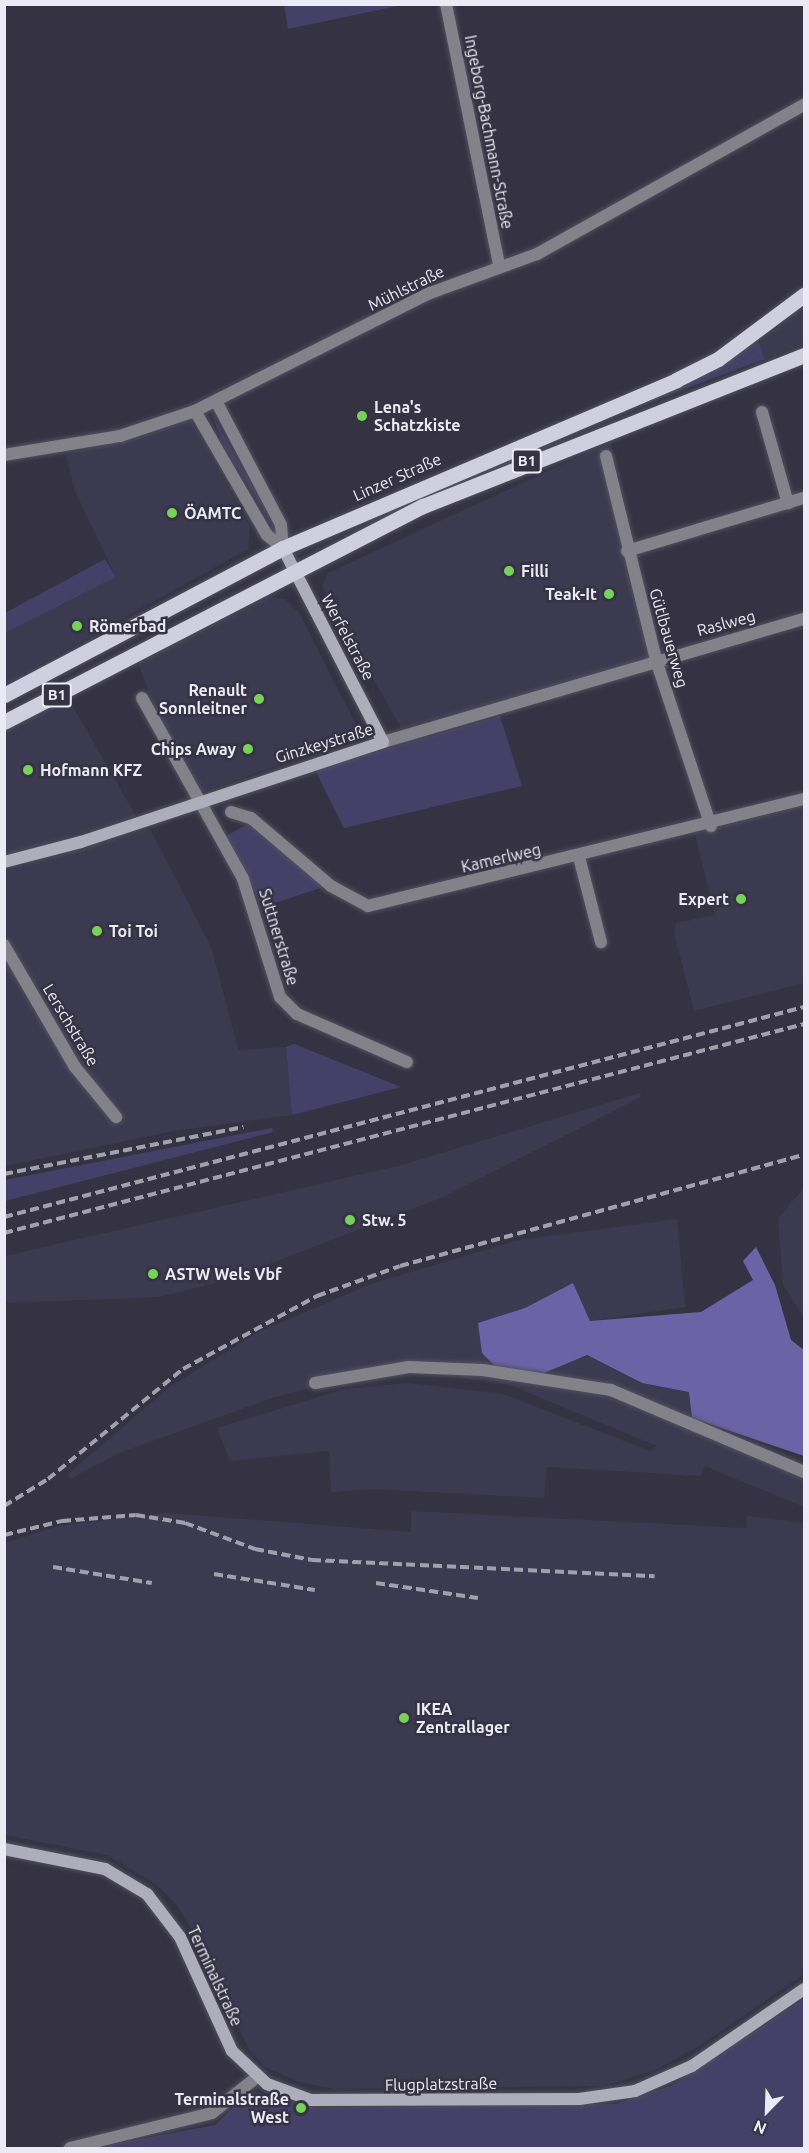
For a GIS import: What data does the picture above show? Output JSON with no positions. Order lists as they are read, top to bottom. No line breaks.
{"streets":{"main road":["B1","Linzer Straße"],"street":["Ingeborg-Bachmann-Straße","Mühlstraße","Raslweg","Werfelstraße","Gütlbauerweg","Ginzkeystraße","Kamerlweg","Suttnerstraße","Lerschstraße","Terminalstraße","Flugplatzstraße"]},"crossings":[["Ingeborg-Bachmann-Straße","Mühlstraße"],["Mühlstraße","Werfelstraße"],["B1","Werfelstraße"],["Linzer Straße","Werfelstraße"],["Raslweg","Gütlbauerweg"],["Raslweg","Ginzkeystraße"],["Werfelstraße","Ginzkeystraße"],["Gütlbauerweg","Ginzkeystraße"],["Gütlbauerweg","Kamerlweg"],["Ginzkeystraße","Suttnerstraße"],["Terminalstraße","Flugplatzstraße"]],"places":["Lena's Schatzkiste","ÖAMTC","Filli","Teak-It","Römerbad","Renault Sonnleitner","Chips Away","Hofmann KFZ","Expert","Toi Toi","Stw. 5","ASTW Wels Vbf","IKEA Zentrallager","Terminalstraße West"],"north":"bottom left"}
